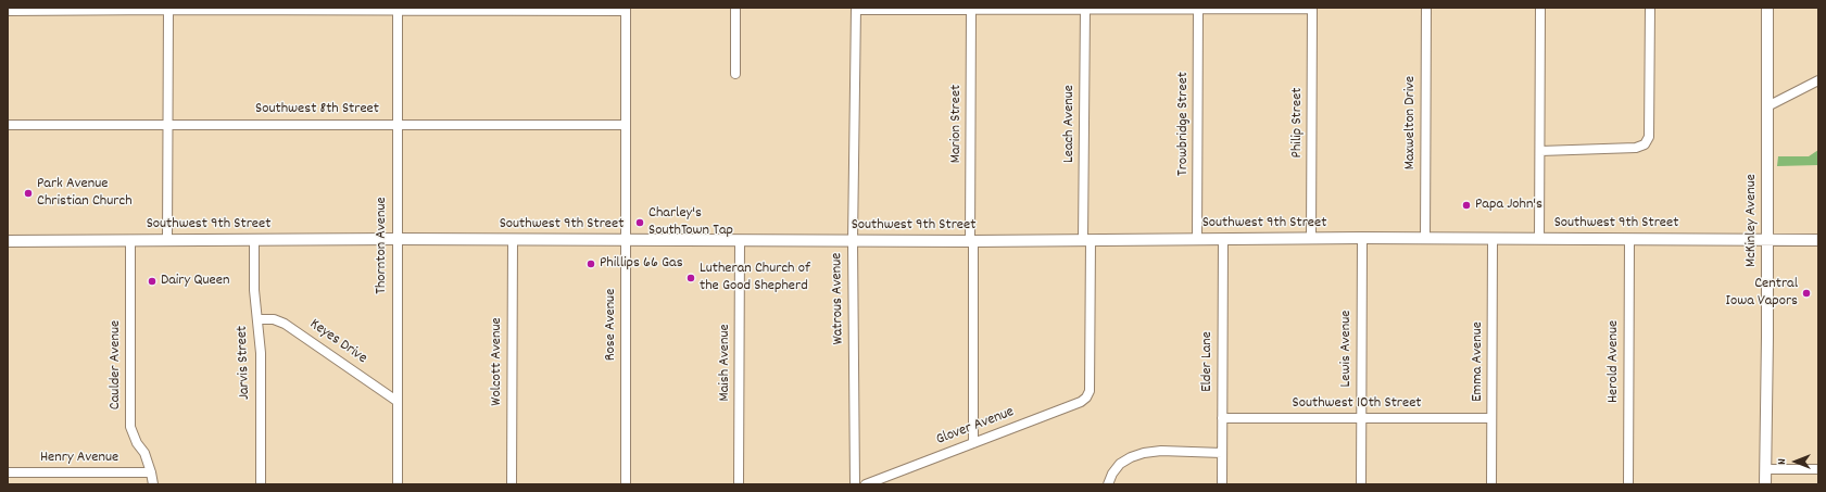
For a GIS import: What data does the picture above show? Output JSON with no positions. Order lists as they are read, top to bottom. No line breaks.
{"streets":{"main road":["McKinley Avenue","Southwest 9th Street"],"street":["Southwest 8th Street","Philip Street","Maxwelton Drive","Marion Street","Leach Avenue","Trowbridge Street","Thornton Avenue","Watrous Avenue","Rose Avenue","Keyes Drive","Lewis Avenue","Wolcott Avenue","Elder Lane","Emma Avenue","Herold Avenue","Jarvis Street","Maish Avenue","Caulder Avenue","Southwest 10th Street","Glover Avenue","Henry Avenue"]},"crossings":[["Southwest 8th Street","Thornton Avenue"],["Southwest 8th Street","Rose Avenue"],["Philip Street","Southwest 9th Street"],["Maxwelton Drive","Southwest 9th Street"],["Marion Street","Southwest 9th Street"],["Marion Street","Glover Avenue"],["Leach Avenue","Southwest 9th Street"],["Leach Avenue","Glover Avenue"],["Trowbridge Street","Southwest 9th Street"],["McKinley Avenue","Southwest 9th Street"],["Southwest 9th Street","Thornton Avenue"],["Southwest 9th Street","Watrous Avenue"],["Southwest 9th Street","Rose Avenue"],["Southwest 9th Street","Lewis Avenue"],["Southwest 9th Street","Wolcott Avenue"],["Southwest 9th Street","Elder Lane"],["Southwest 9th Street","Emma Avenue"],["Southwest 9th Street","Herold Avenue"],["Southwest 9th Street","Jarvis Street"],["Southwest 9th Street","Maish Avenue"],["Southwest 9th Street","Caulder Avenue"],["Thornton Avenue","Keyes Drive"],["Keyes Drive","Jarvis Street"],["Lewis Avenue","Southwest 10th Street"],["Elder Lane","Southwest 10th Street"],["Emma Avenue","Southwest 10th Street"],["Caulder Avenue","Henry Avenue"]],"places":["Park Avenue Christian Church","Papa John's","Charley's SouthTown Tap","Phillips 66 Gas","Lutheran Church of the Good Shepherd","Dairy Queen","Central Iowa Vapors"],"north":"left"}
